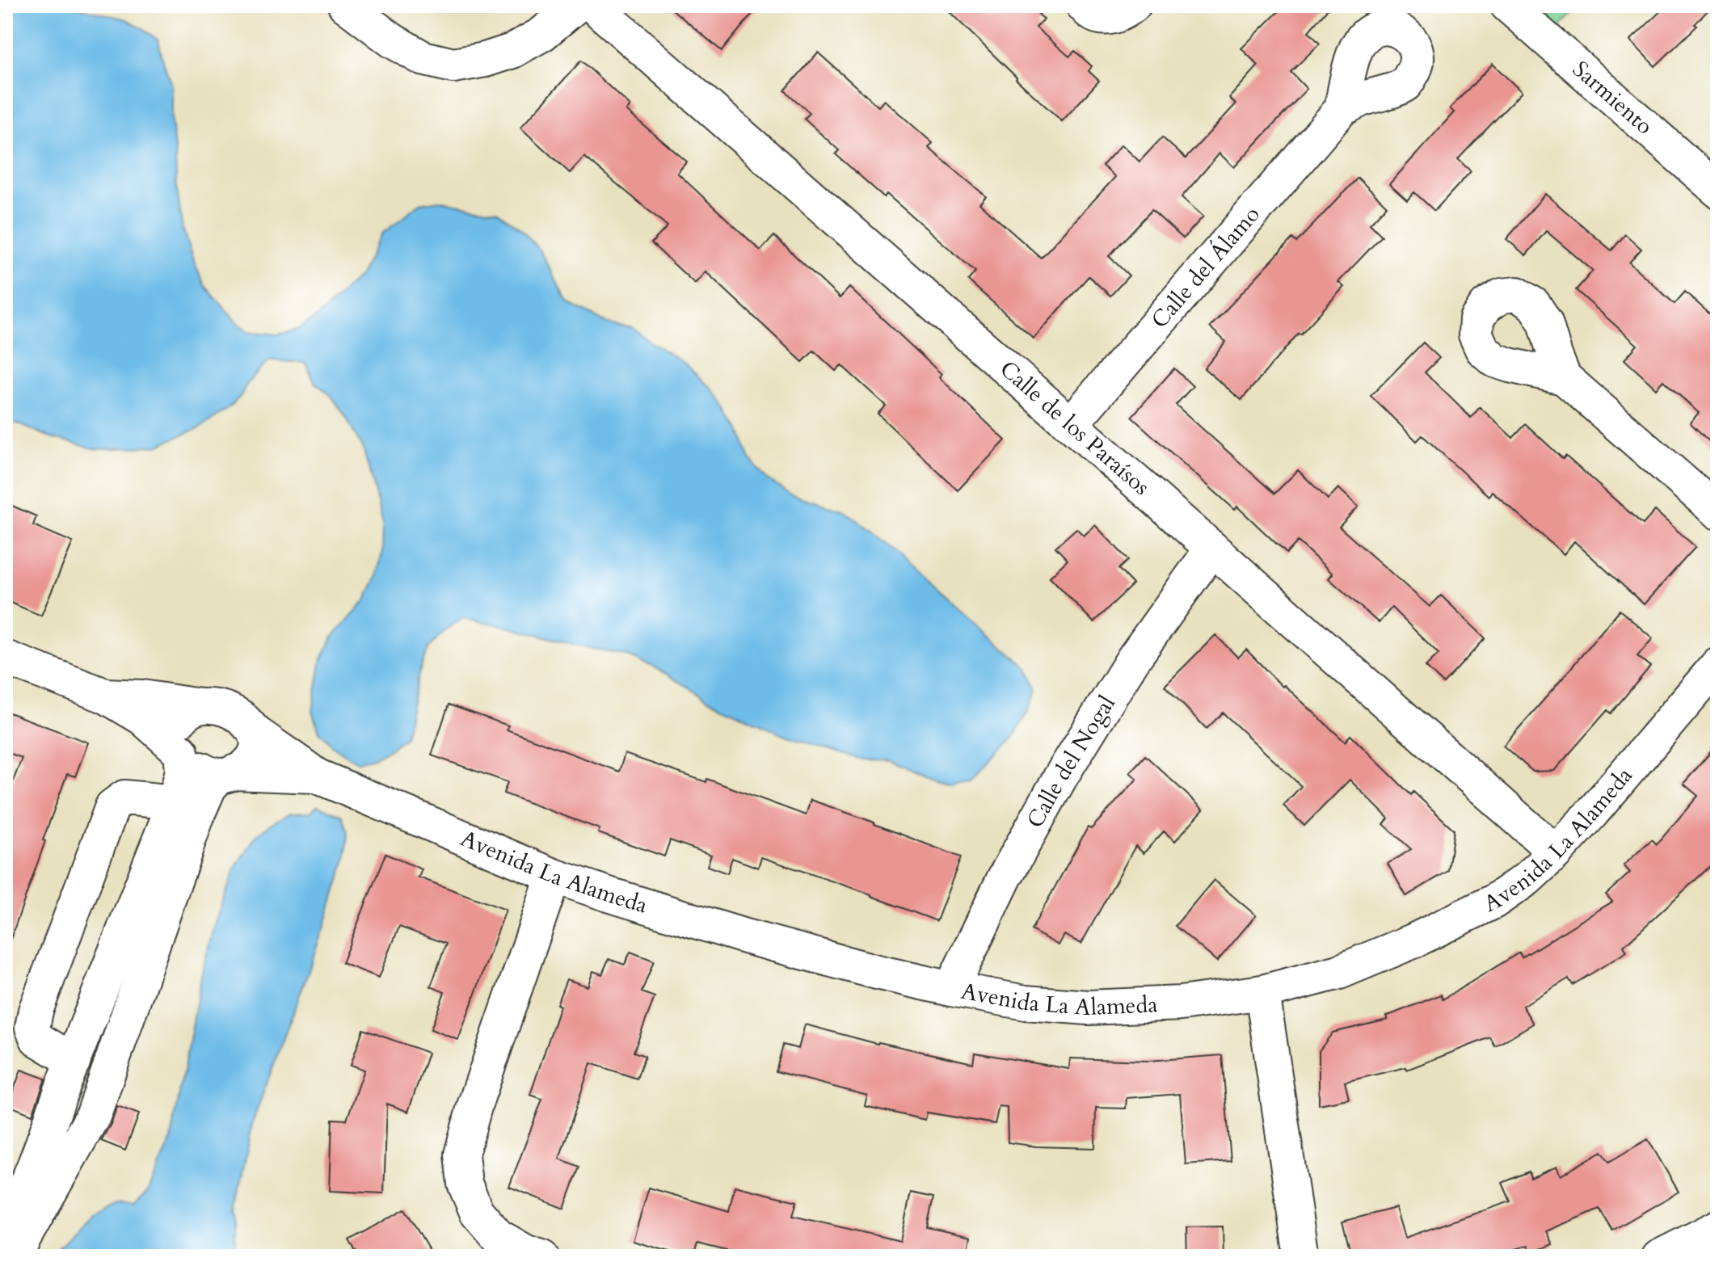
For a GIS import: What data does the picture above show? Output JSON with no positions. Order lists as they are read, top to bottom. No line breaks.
{"streets":{"street":["Sarmiento","Calle del Álamo","Calle de los Paraísos","Calle del Nogal","Avenida La Alameda"]},"crossings":[["Calle del Álamo","Calle de los Paraísos"],["Calle de los Paraísos","Calle del Nogal"],["Calle de los Paraísos","Avenida La Alameda"],["Calle del Nogal","Avenida La Alameda"]]}
